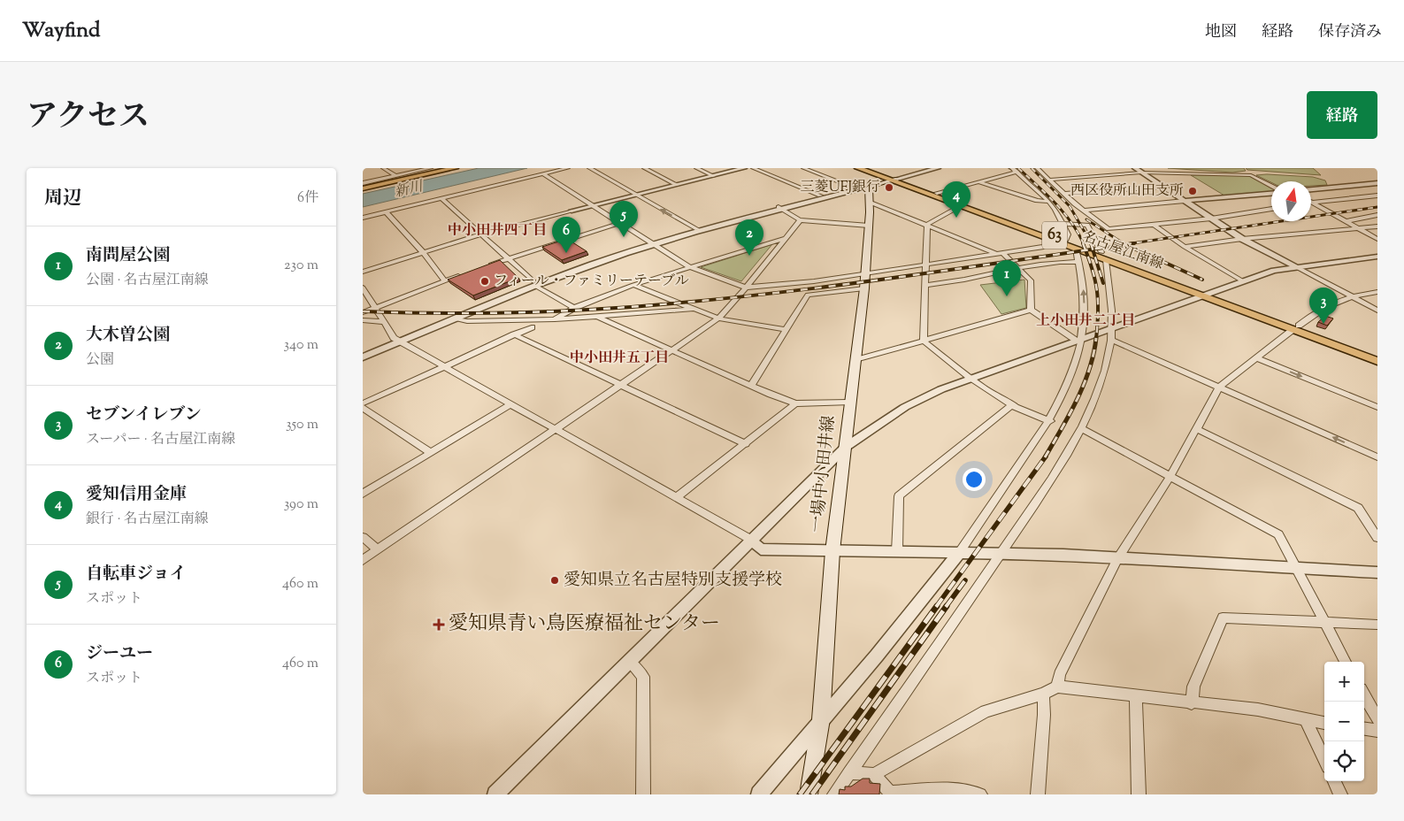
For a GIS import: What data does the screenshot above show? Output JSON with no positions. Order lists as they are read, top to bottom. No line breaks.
{"streets":{"main road":["63","名古屋江南線","一場中小田井線"]},"districts":["中小田井四丁目","上小田井二丁目","中小田井五丁目"],"water":["新川"],"places":{"other":["三菱UFJ銀行","西区役所山田支所","フィール・ファミリーテーブル","愛知県立名古屋特別支援学校"],"health":["愛知県青い鳥医療福祉センター"]},"north":"top","page":{"header":"Wayfind","nav":["地図","経路","保存済み"],"title":"アクセス","buttons":"経路","heading":["周辺","6件"],"pins":["4","5","6","2","1","3"],"list":[{"mark":"1","name":"南問屋公園","note":"公園 · 名古屋江南線","value":"230 m"},{"mark":"2","name":"大木曽公園","note":"公園","value":"340 m"},{"mark":"3","name":"セブンイレブン","note":"スーパー · 名古屋江南線","value":"350 m"},{"mark":"4","name":"愛知信用金庫","note":"銀行 · 名古屋江南線","value":"390 m"},{"mark":"5","name":"自転車ジョイ","note":"スポット","value":"460 m"},{"mark":"6","name":"ジーユー","note":"スポット","value":"460 m"}],"map_buttons":["+","−"]}}
